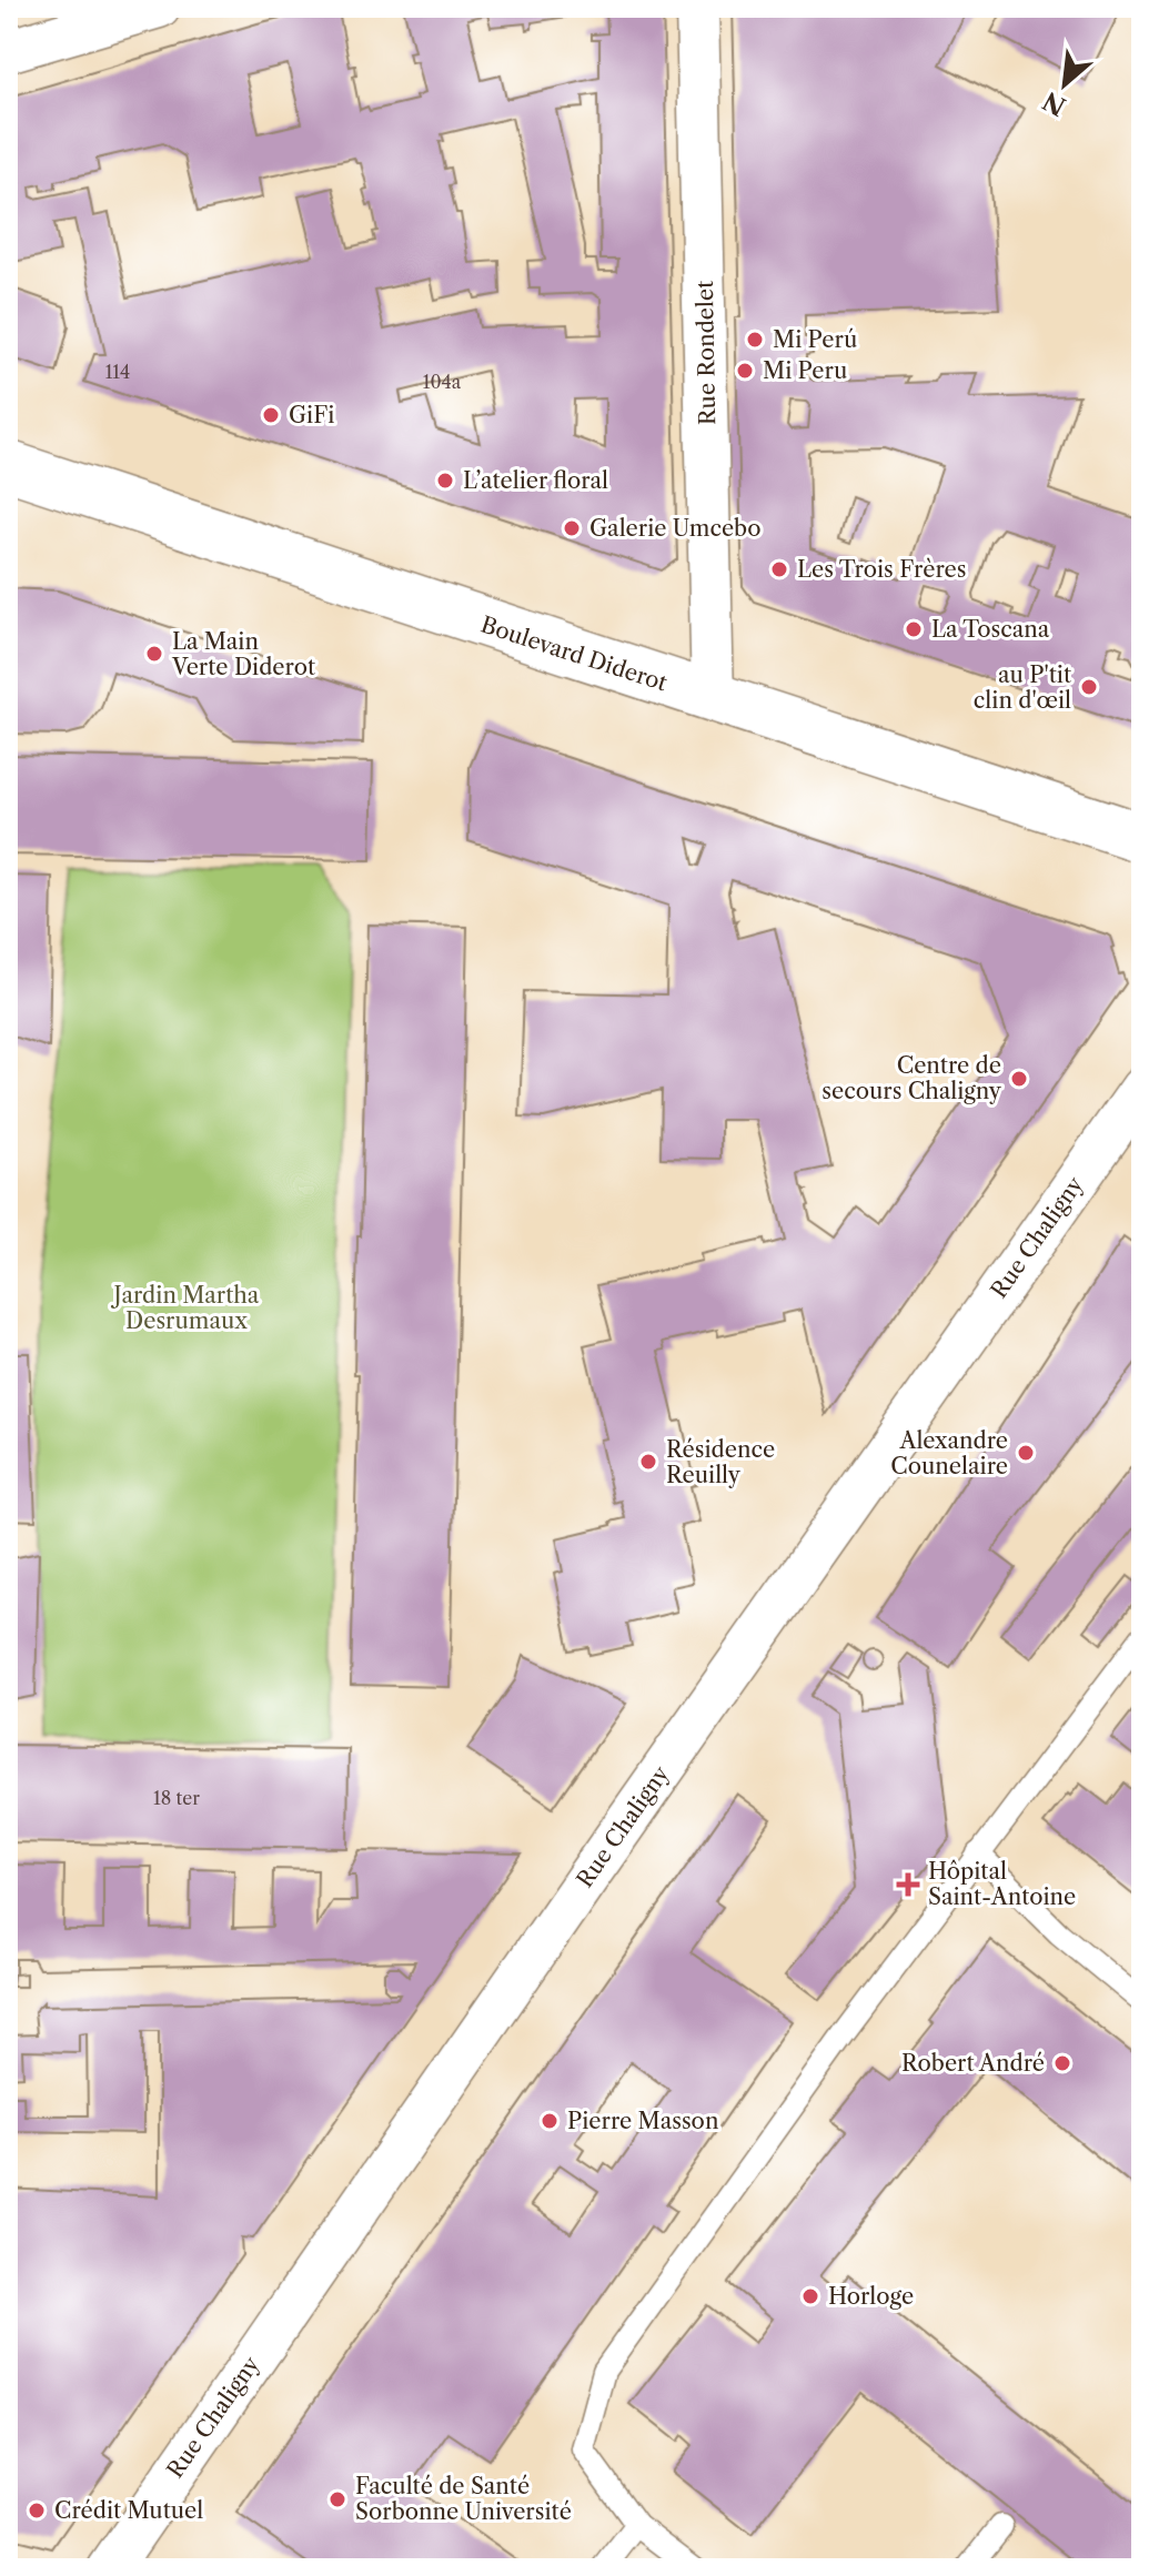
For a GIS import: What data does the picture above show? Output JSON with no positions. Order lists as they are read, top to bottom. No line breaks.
{"streets":{"main road":["Boulevard Diderot"],"street":["Rue Rondelet","Rue Chaligny"]},"crossings":[["Rue Rondelet","Boulevard Diderot"]],"parks":["Jardin Martha Desrumaux"],"places":{"other":["Mi Perú","Mi Peru","GiFi","L’atelier floral","Galerie Umcebo","Les Trois Frères","La Toscana","La Main Verte Diderot","au P'tit clin d'œil","Centre de secours Chaligny","Alexandre Counelaire","Résidence Reuilly","Robert André","Pierre Masson","Horloge","Faculté de Santé Sorbonne Université","Crédit Mutuel"],"health":["Hôpital Saint-Antoine"]},"house_numbers":["114","104a","18 ter"],"north":"bottom left"}
